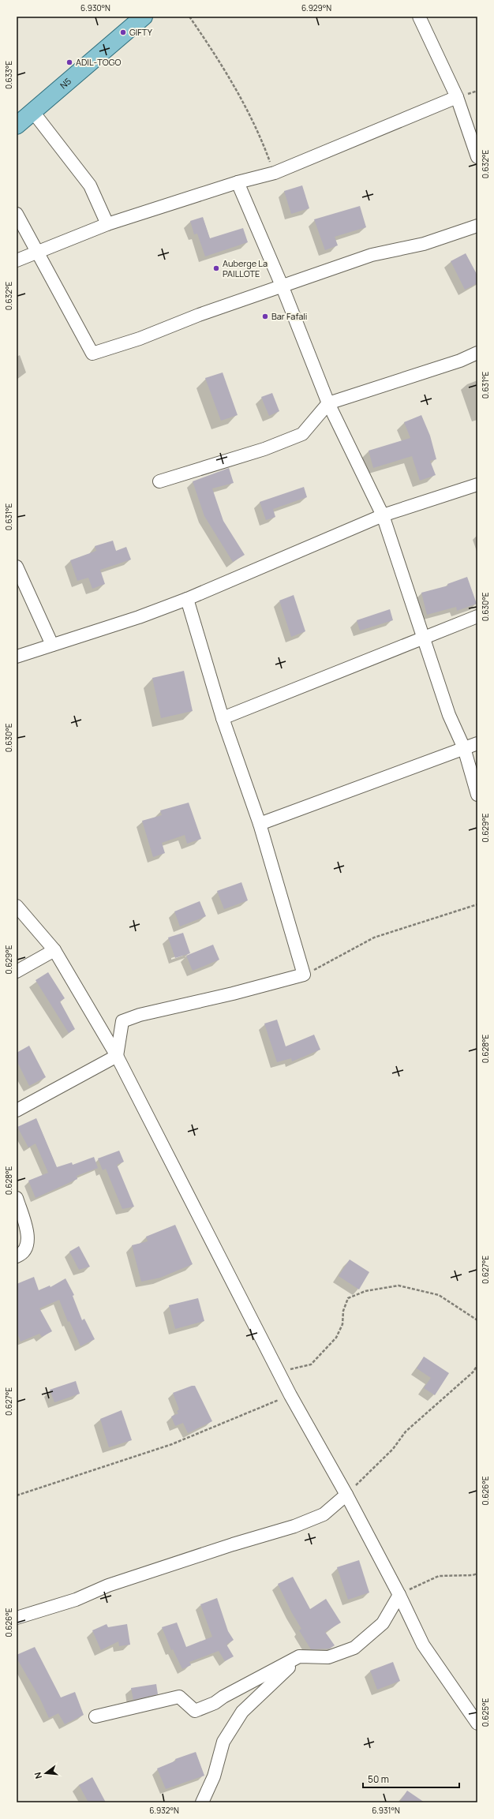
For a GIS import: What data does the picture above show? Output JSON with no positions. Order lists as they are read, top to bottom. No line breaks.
{"streets":{"main road":["N5"]},"places":["GIFTY","ADIL-TOGO","Auberge La PAILLOTE","Bar Fafali"],"scale_bar":"50 m","north":"left","coordinates":["6.930°N","6.929°N","0.633°E","0.632°E","0.631°E","0.630°E","0.629°E","0.628°E","0.627°E","0.626°E","0.625°E","6.932°N","6.931°N"]}
